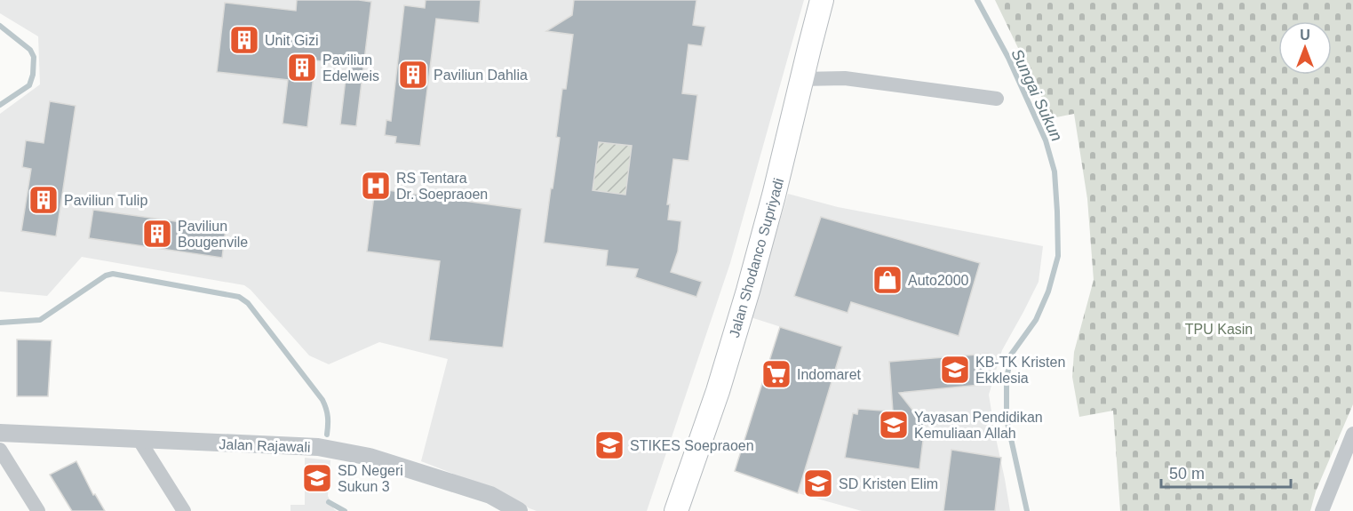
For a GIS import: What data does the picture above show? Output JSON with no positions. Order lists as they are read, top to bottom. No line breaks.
{"streets":{"main road":["Jalan Shodanco Supriyadi"],"street":["Jalan Rajawali"]},"water":["Sungai Sukun"],"parks":["TPU Kasin"],"places":{"building":["Unit Gizi","Paviliun Edelweis","Paviliun Dahlia","Paviliun Tulip","Paviliun Bougenvile"],"hospital":["RS Tentara Dr. Soepraoen"],"shop":["Auto2000"],"school or university":["KB-TK Kristen Ekklesia","Yayasan Pendidikan Kemuliaan Allah","STIKES Soepraoen","SD Negeri Sukun 3","SD Kristen Elim"],"supermarket":["Indomaret"]},"scale_bar":"50 m","north":"top"}
